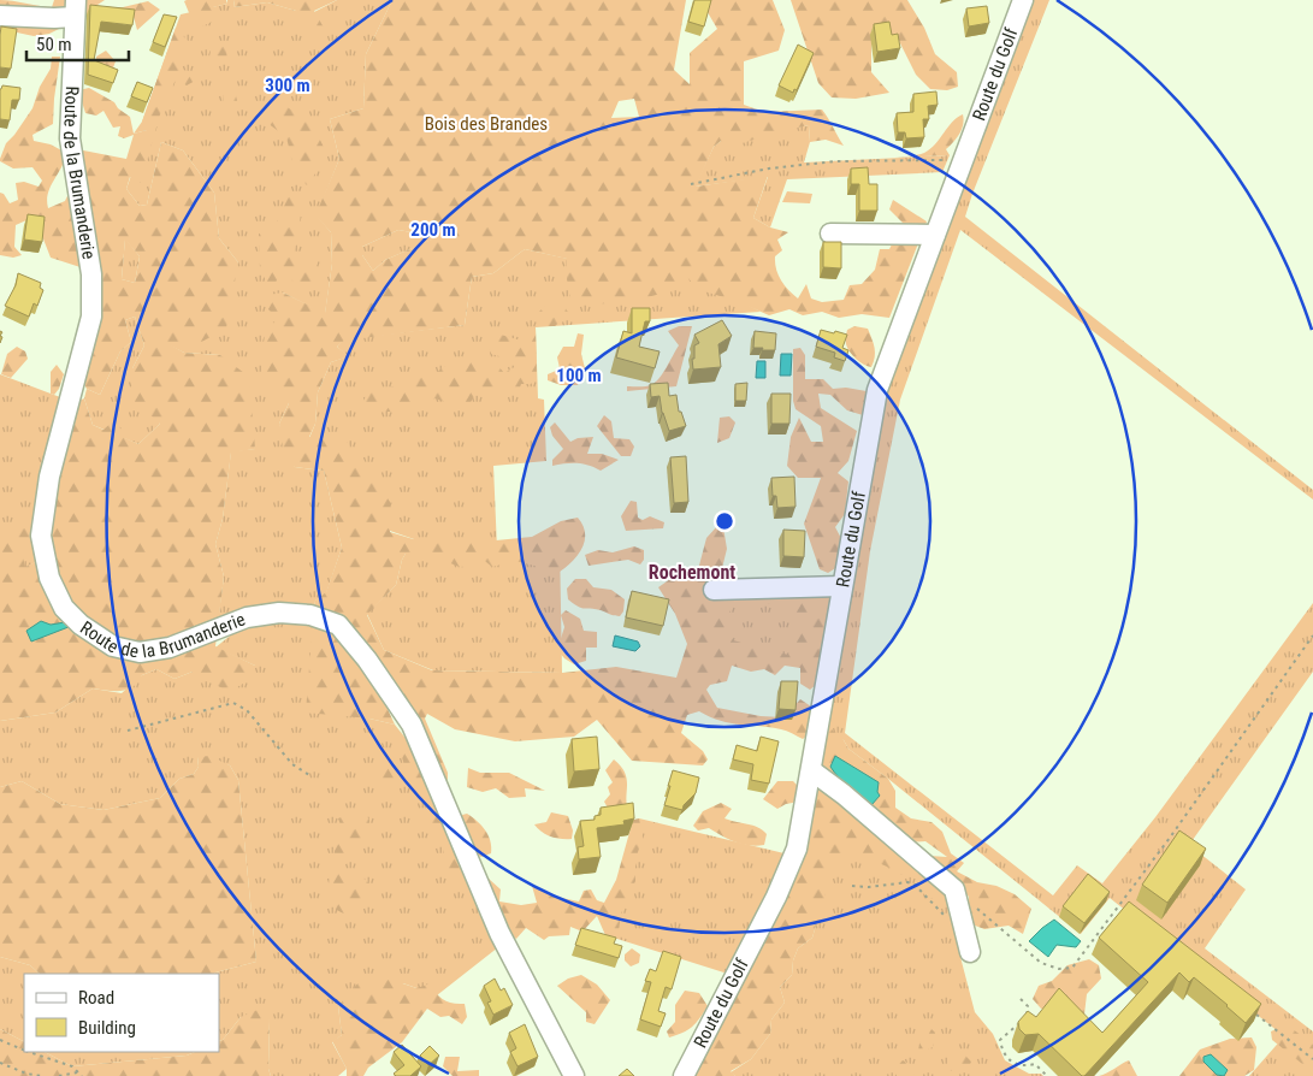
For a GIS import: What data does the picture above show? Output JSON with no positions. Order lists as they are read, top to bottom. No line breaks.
{"streets":{"street":["Route du Golf","Route de la Brumanderie"]},"districts":["Rochemont"],"parks":["Bois des Brandes"],"legend":["Road","Building"],"scale_bar":"50 m","rings":["300 m","200 m","100 m"]}
